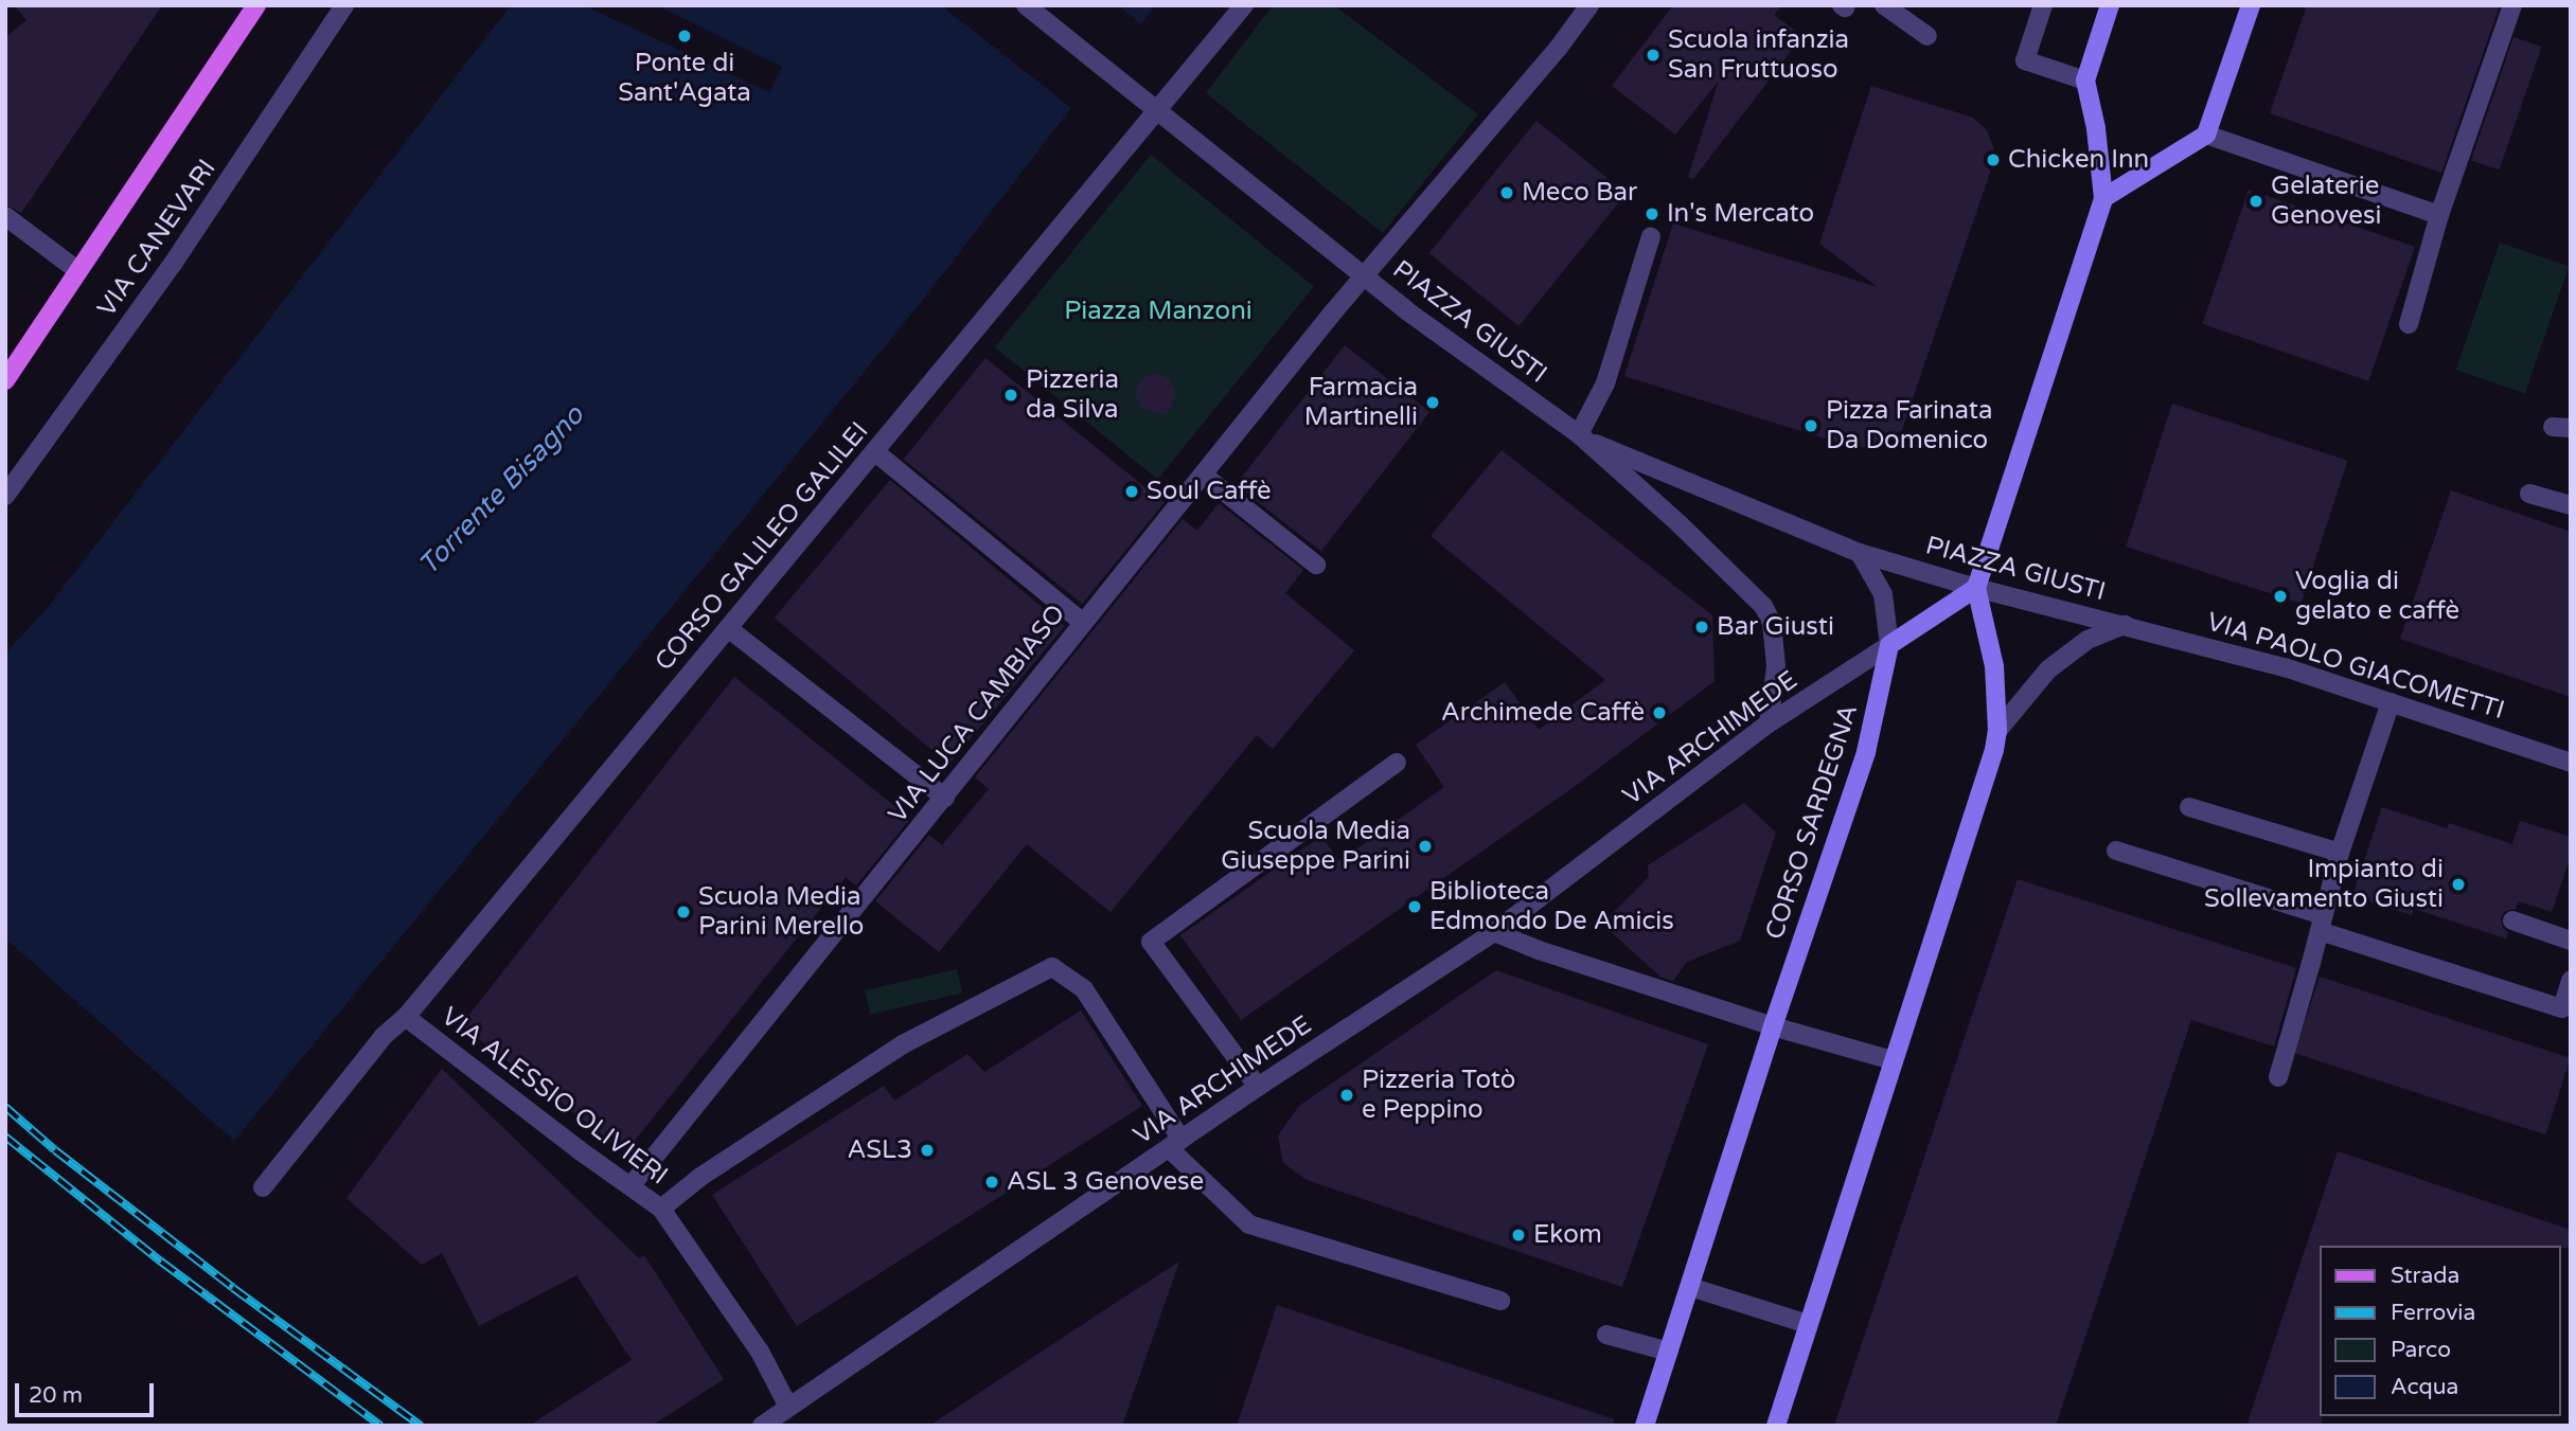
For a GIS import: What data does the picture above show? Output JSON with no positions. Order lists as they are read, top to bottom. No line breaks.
{"streets":{"main road":["VIA CANEVARI","CORSO SARDEGNA"],"street":["PIAZZA GIUSTI","CORSO GALILEO GALILEI","VIA PAOLO GIACOMETTI","VIA LUCA CAMBIASO","VIA ARCHIMEDE","VIA ALESSIO OLIVIERI"]},"crossings":[["PIAZZA GIUSTI","VIA PAOLO GIACOMETTI"],["PIAZZA GIUSTI","VIA LUCA CAMBIASO"],["PIAZZA GIUSTI","VIA ARCHIMEDE"],["CORSO GALILEO GALILEI","VIA ALESSIO OLIVIERI"],["VIA LUCA CAMBIASO","VIA ALESSIO OLIVIERI"],["VIA ARCHIMEDE","CORSO SARDEGNA"],["VIA ARCHIMEDE","VIA ALESSIO OLIVIERI"]],"water":["Torrente Bisagno"],"parks":["Piazza Manzoni"],"places":["Ponte di Sant'Agata","Scuola infanzia San Fruttuoso","Chicken Inn","Meco Bar","Gelaterie Genovesi","In's Mercato","Pizzeria da Silva","Farmacia Martinelli","Pizza Farinata Da Domenico","Soul Caffè","Voglia di gelato e caffè","Bar Giusti","Archimede Caffè","Scuola Media Giuseppe Parini","Impianto di Sollevamento Giusti","Biblioteca Edmondo De Amicis","Scuola Media Parini Merello","Pizzeria Totò e Peppino","ASL3","ASL 3 Genovese","Ekom"],"legend":["Strada","Ferrovia","Parco","Acqua"],"scale_bar":"20 m"}
